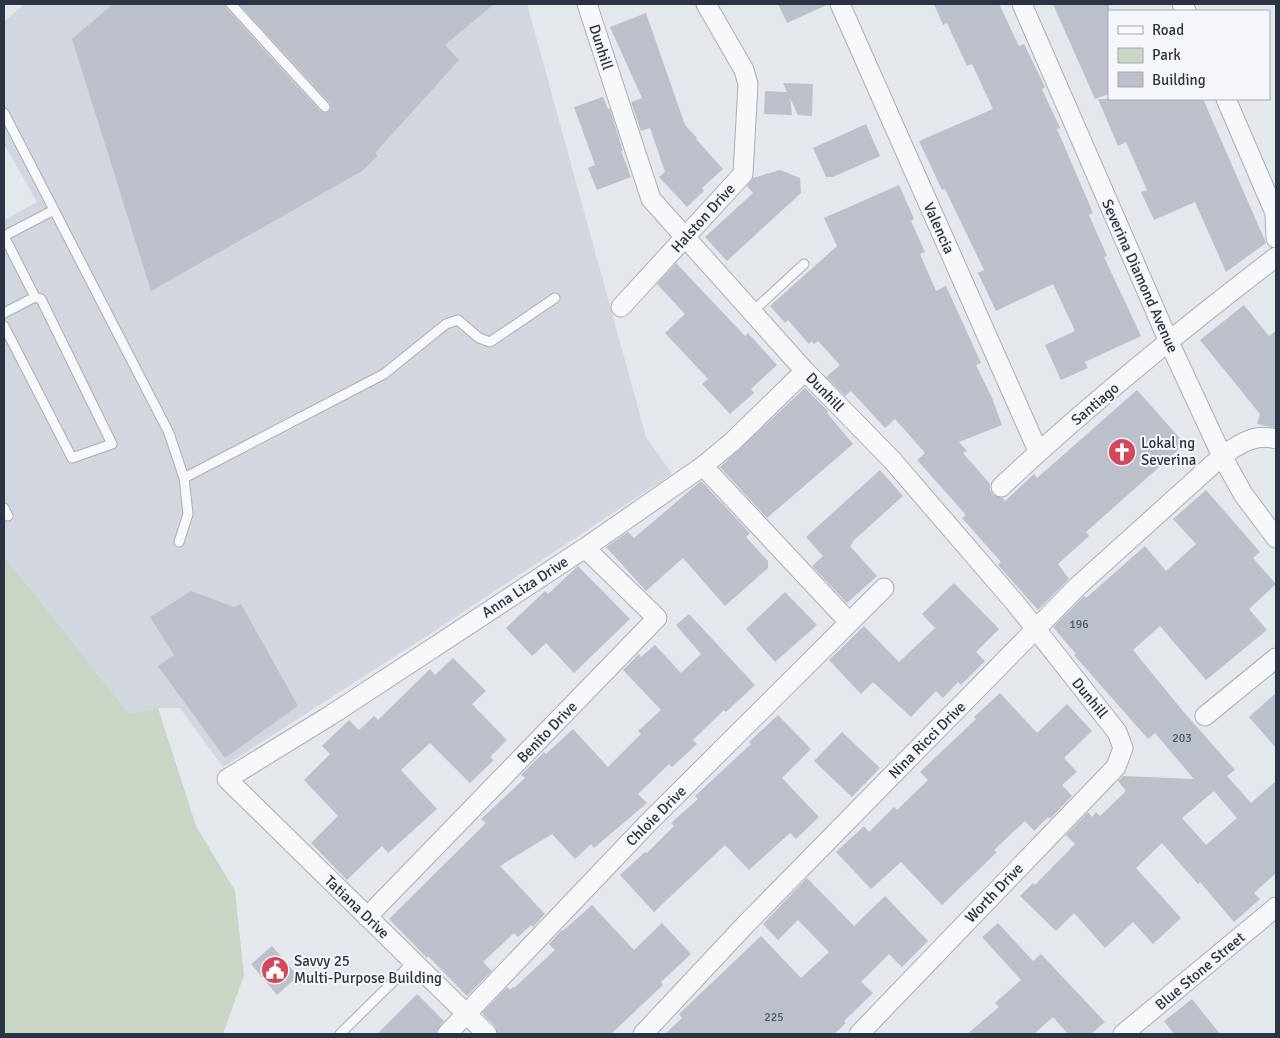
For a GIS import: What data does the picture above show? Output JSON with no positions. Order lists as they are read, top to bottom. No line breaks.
{"streets":{"street":["Dunhill","Halston Drive","Valencia","Severina Diamond Avenue","Santiago","Anna Liza Drive","Benito Drive","Nina Ricci Drive","Chloie Drive","Worth Drive","Tatiana Drive","Blue Stone Street"]},"crossings":[["Dunhill","Halston Drive"],["Dunhill","Anna Liza Drive"],["Dunhill","Nina Ricci Drive"],["Dunhill","Worth Drive"],["Valencia","Santiago"],["Severina Diamond Avenue","Santiago"],["Severina Diamond Avenue","Nina Ricci Drive"],["Anna Liza Drive","Benito Drive"],["Anna Liza Drive","Tatiana Drive"],["Benito Drive","Tatiana Drive"],["Chloie Drive","Tatiana Drive"]],"places":{"church":["Lokal ng Severina"],"public building":["Savvy 25 Multi-Purpose Building"]},"house_numbers":["196","203","225"],"legend":["Road","Park","Building"]}
